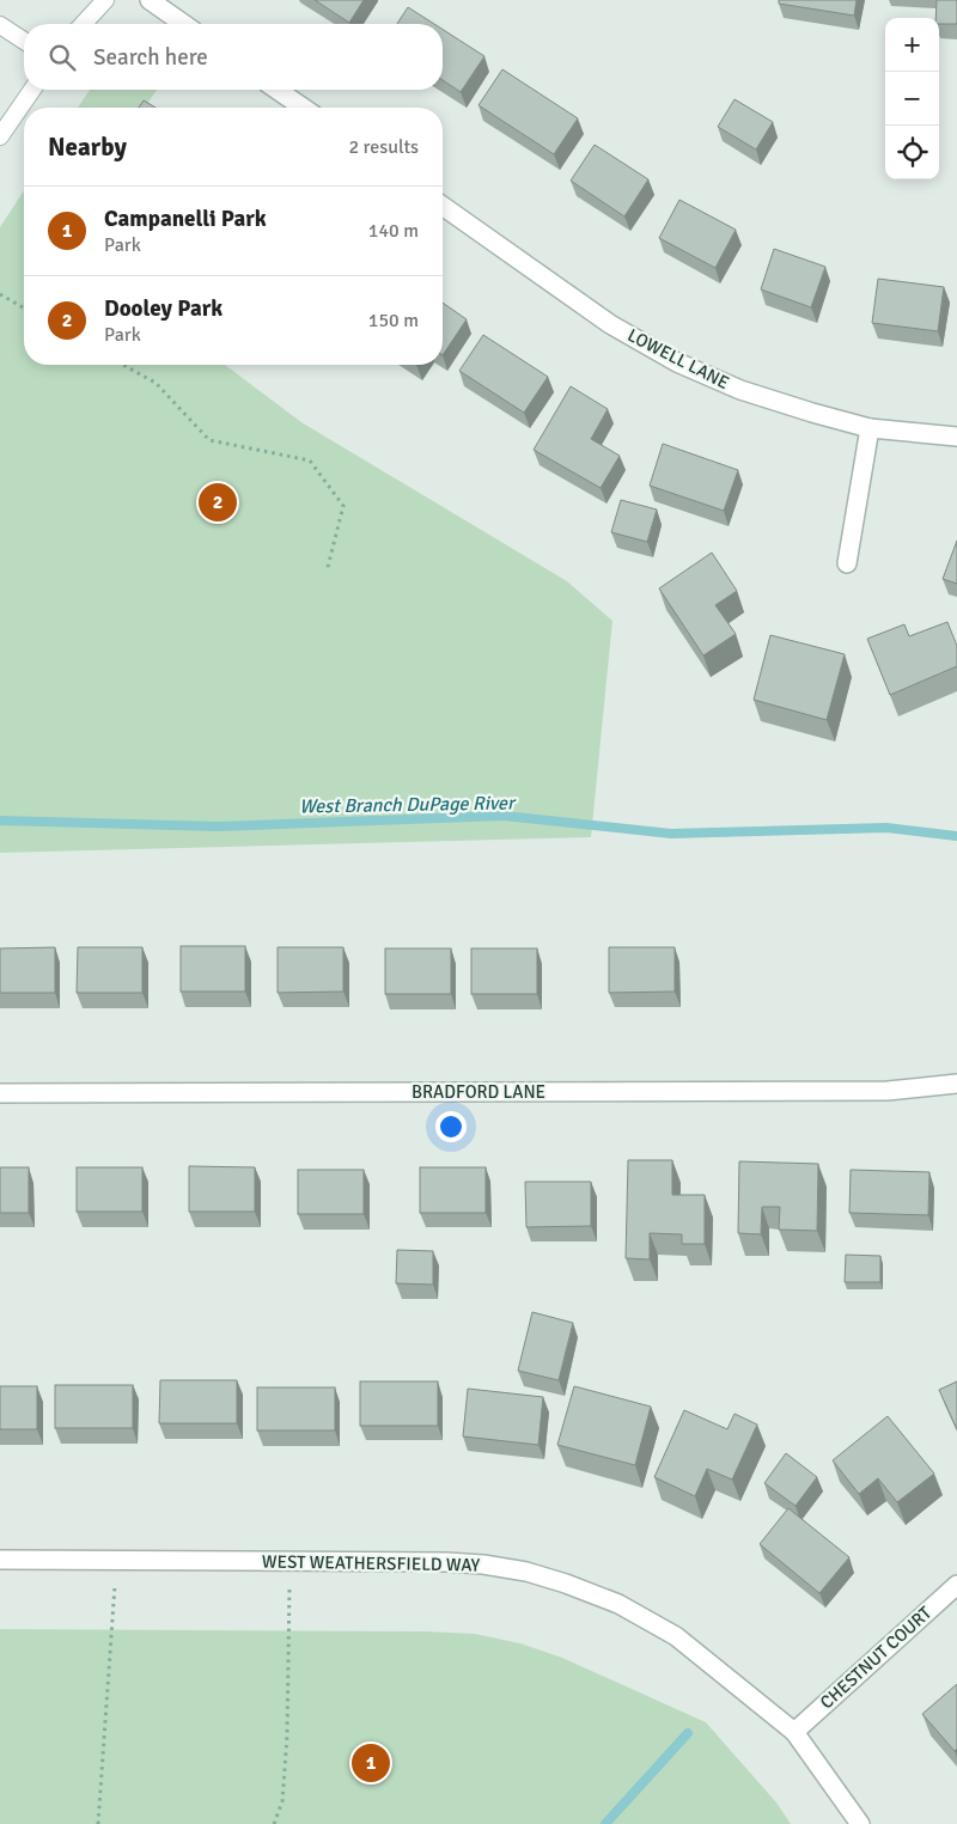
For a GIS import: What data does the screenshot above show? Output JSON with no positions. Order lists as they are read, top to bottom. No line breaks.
{"streets":{"street":["LOWELL LANE","BRADFORD LANE","WEST WEATHERSFIELD WAY","CHESTNUT COURT"]},"crossings":[["WEST WEATHERSFIELD WAY","CHESTNUT COURT"]],"water":["West Branch DuPage River"],"page":{"map_buttons":["+","−"],"search":"Search here","heading":["Nearby","2 results"],"list":[{"mark":"1","name":"Campanelli Park","note":"Park","value":"140 m"},{"mark":"2","name":"Dooley Park","note":"Park","value":"150 m"}],"pins":["2","1"]}}
